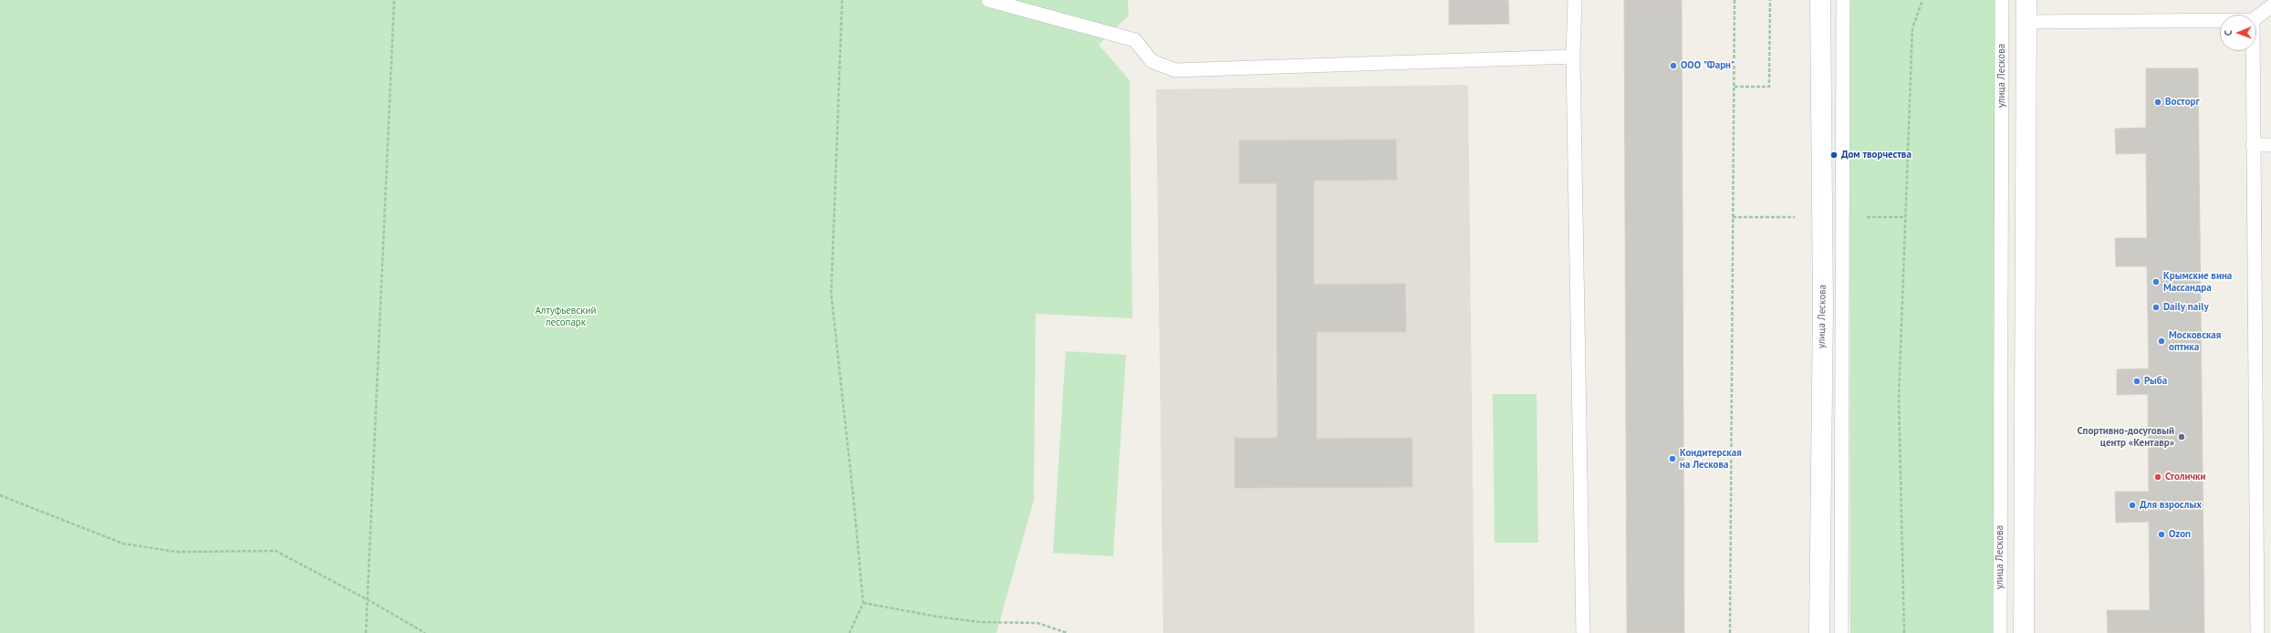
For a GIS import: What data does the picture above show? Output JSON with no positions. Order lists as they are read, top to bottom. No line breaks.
{"streets":{"main road":["улица Лескова"]},"parks":["Алтуфьевский лесопарк"],"places":["ООО \"Фарн\"","Восторг","Дом творчества","Крымские вина Массандра","Daily naily","Московская оптика","Рыба","Спортивно-досуговый центр «Кентавр»","Кондитерская на Лескова","Столички","Для взрослых","Ozon"],"north":"left"}
